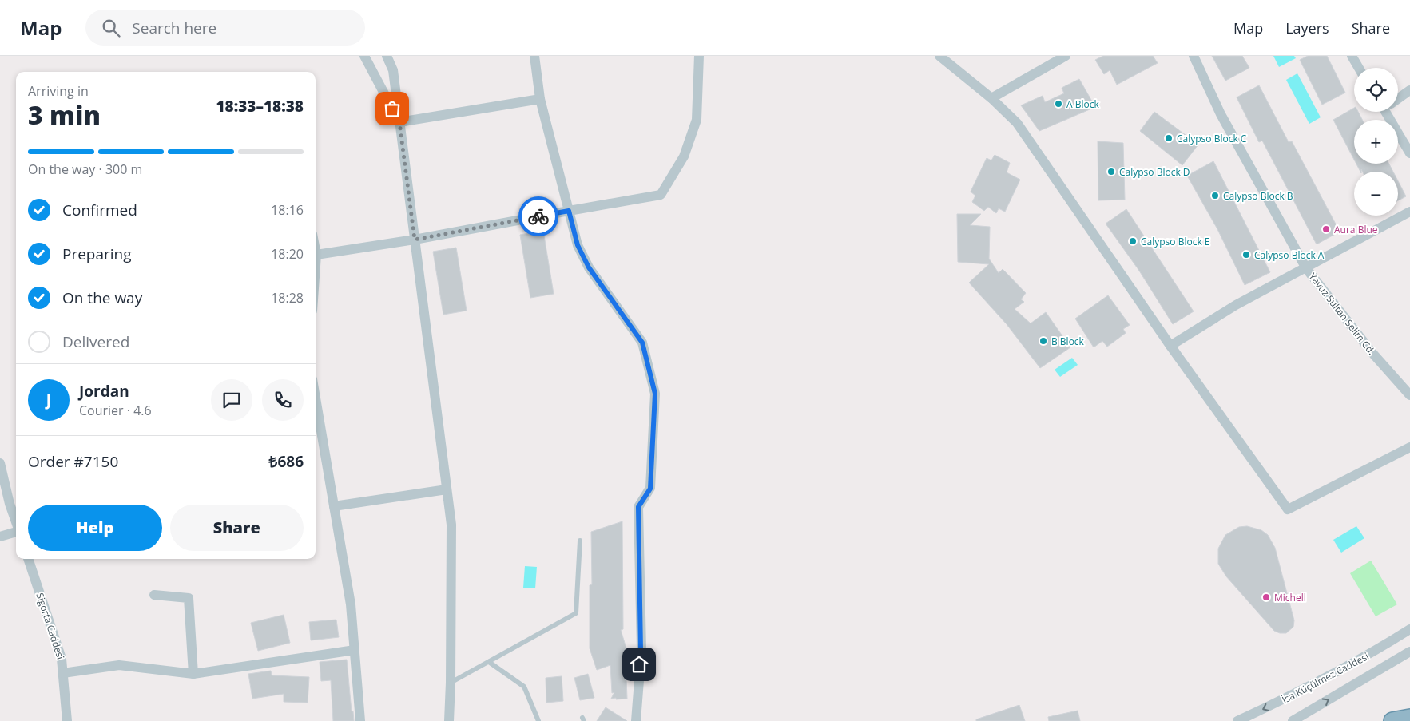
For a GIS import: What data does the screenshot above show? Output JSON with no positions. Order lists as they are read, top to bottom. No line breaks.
{"streets":{"street":["Yavuz Sultan Selim Cd.","Sigorta Caddesi","İsa Küçülmez Caddesi"]},"places":["A Block","Calypso Block C","Calypso Block D","Calypso Block B","Aura Blue","Calypso Block E","Calypso Block A","B Block","Michell"],"page":{"header":"Map","search":"Search here","nav":["Map","Layers","Share"],"map_buttons":["+","−"],"heading":["3 min","Arriving in","18:33–18:38"],"panel":["Jordan","Courier · 4.6","Order #7150","₺686"],"bar":"On the way · 300 m","list":[["Confirmed","18:16"],["Preparing","18:20"],["On the way","18:28"],"Delivered"],"round":"J","buttons":["Help","Share"]}}
